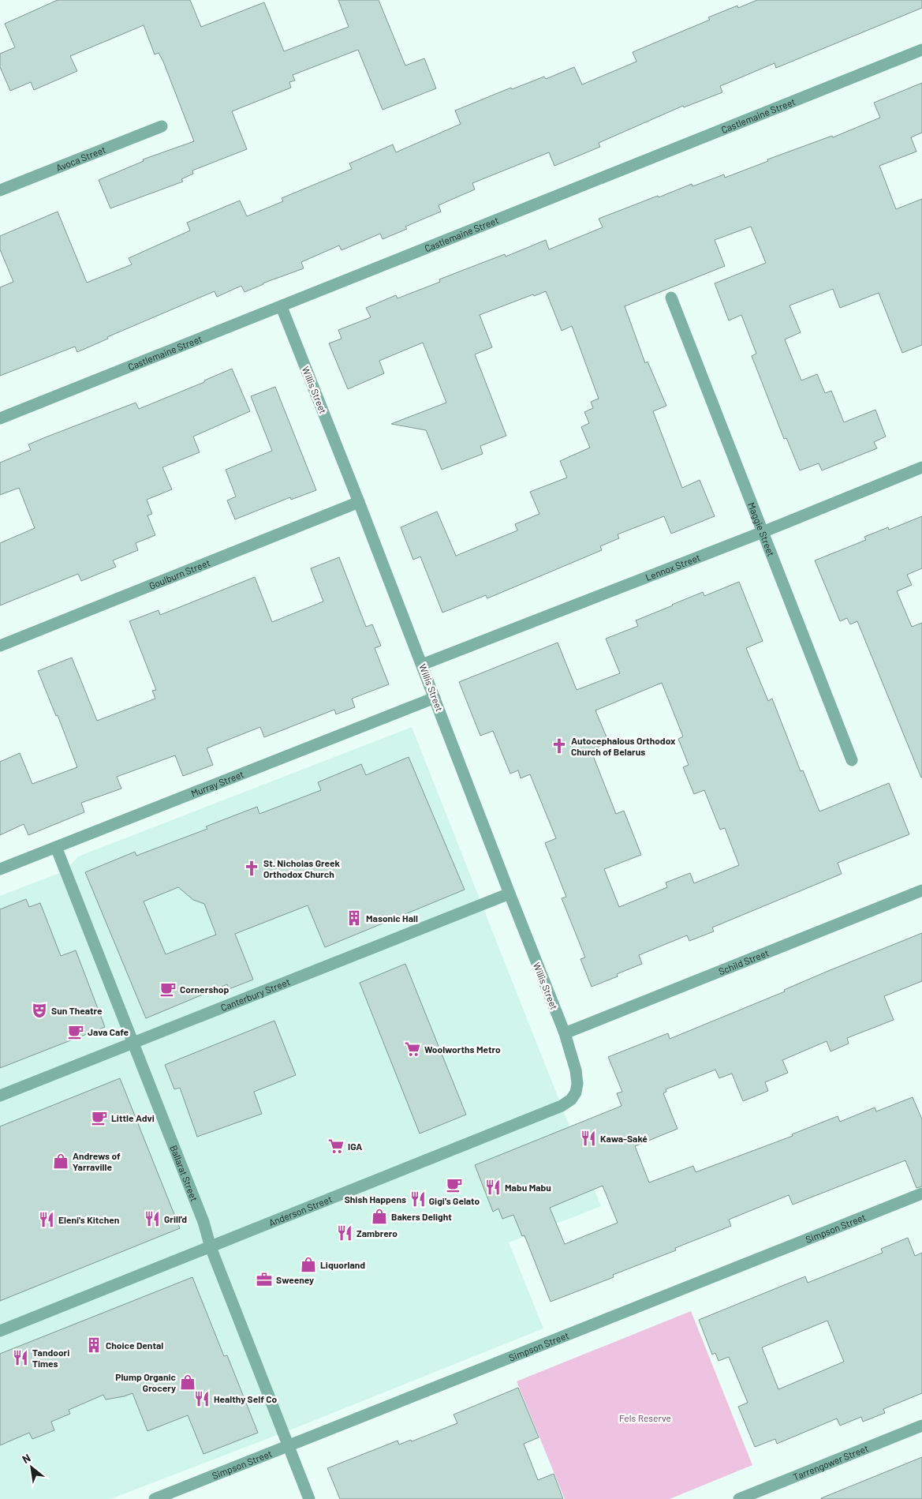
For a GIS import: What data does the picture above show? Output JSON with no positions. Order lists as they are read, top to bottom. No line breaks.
{"streets":{"street":["Castlemaine Street","Avoca Street","Willis Street","Maggie Street","Lennox Street","Goulburn Street","Murray Street","Schild Street","Canterbury Street","Ballarat Street","Anderson Street","Simpson Street","Tarrengower Street"]},"crossings":[["Castlemaine Street","Willis Street"],["Willis Street","Lennox Street"],["Willis Street","Goulburn Street"],["Willis Street","Murray Street"],["Willis Street","Schild Street"],["Willis Street","Canterbury Street"],["Willis Street","Anderson Street"],["Maggie Street","Lennox Street"],["Murray Street","Ballarat Street"],["Canterbury Street","Ballarat Street"],["Ballarat Street","Anderson Street"],["Ballarat Street","Simpson Street"]],"parks":["Fels Reserve"],"places":{"church":["Autocephalous Orthodox Church of Belarus","St. Nicholas Greek Orthodox Church"],"building":["Masonic Hall","Choice Dental"],"cafe":["Cornershop","Java Cafe","Little Advi","Gigi's Gelato"],"theatre":["Sun Theatre"],"supermarket":["Woolworths Metro","IGA"],"restaurant":["Kawa-Saké","Mabu Mabu","Shish Happens","Grill'd","Eleni's Kitchen","Zambrero","Tandoori Times","Healthy Self Co"],"shop":["Andrews of Yarraville","Bakers Delight","Liquorland","Plump Organic Grocery"],"office":["Sweeney"]},"north":"top left"}
